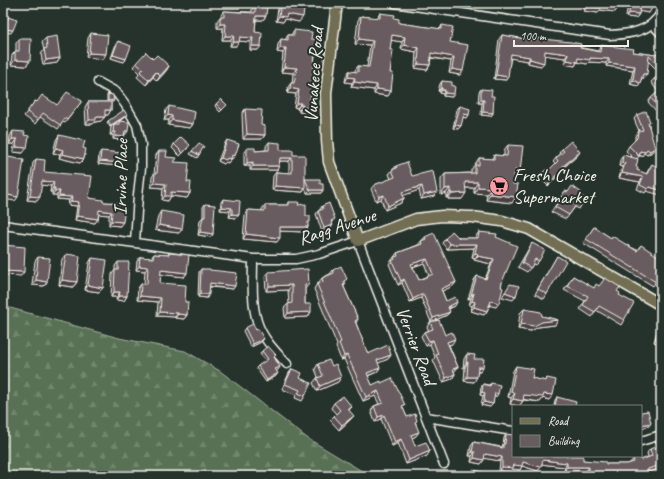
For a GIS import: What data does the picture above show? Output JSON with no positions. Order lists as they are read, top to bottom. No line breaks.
{"streets":{"main road":["Vunakece Road","Ragg Avenue"],"street":["Irvine Place","Verrier Road"]},"crossings":[["Vunakece Road","Ragg Avenue"],["Vunakece Road","Verrier Road"],["Irvine Place","Ragg Avenue"],["Ragg Avenue","Verrier Road"]],"places":{"supermarket":["Fresh Choice Supermarket"]},"legend":["Road","Building"],"scale_bar":"100 m"}
